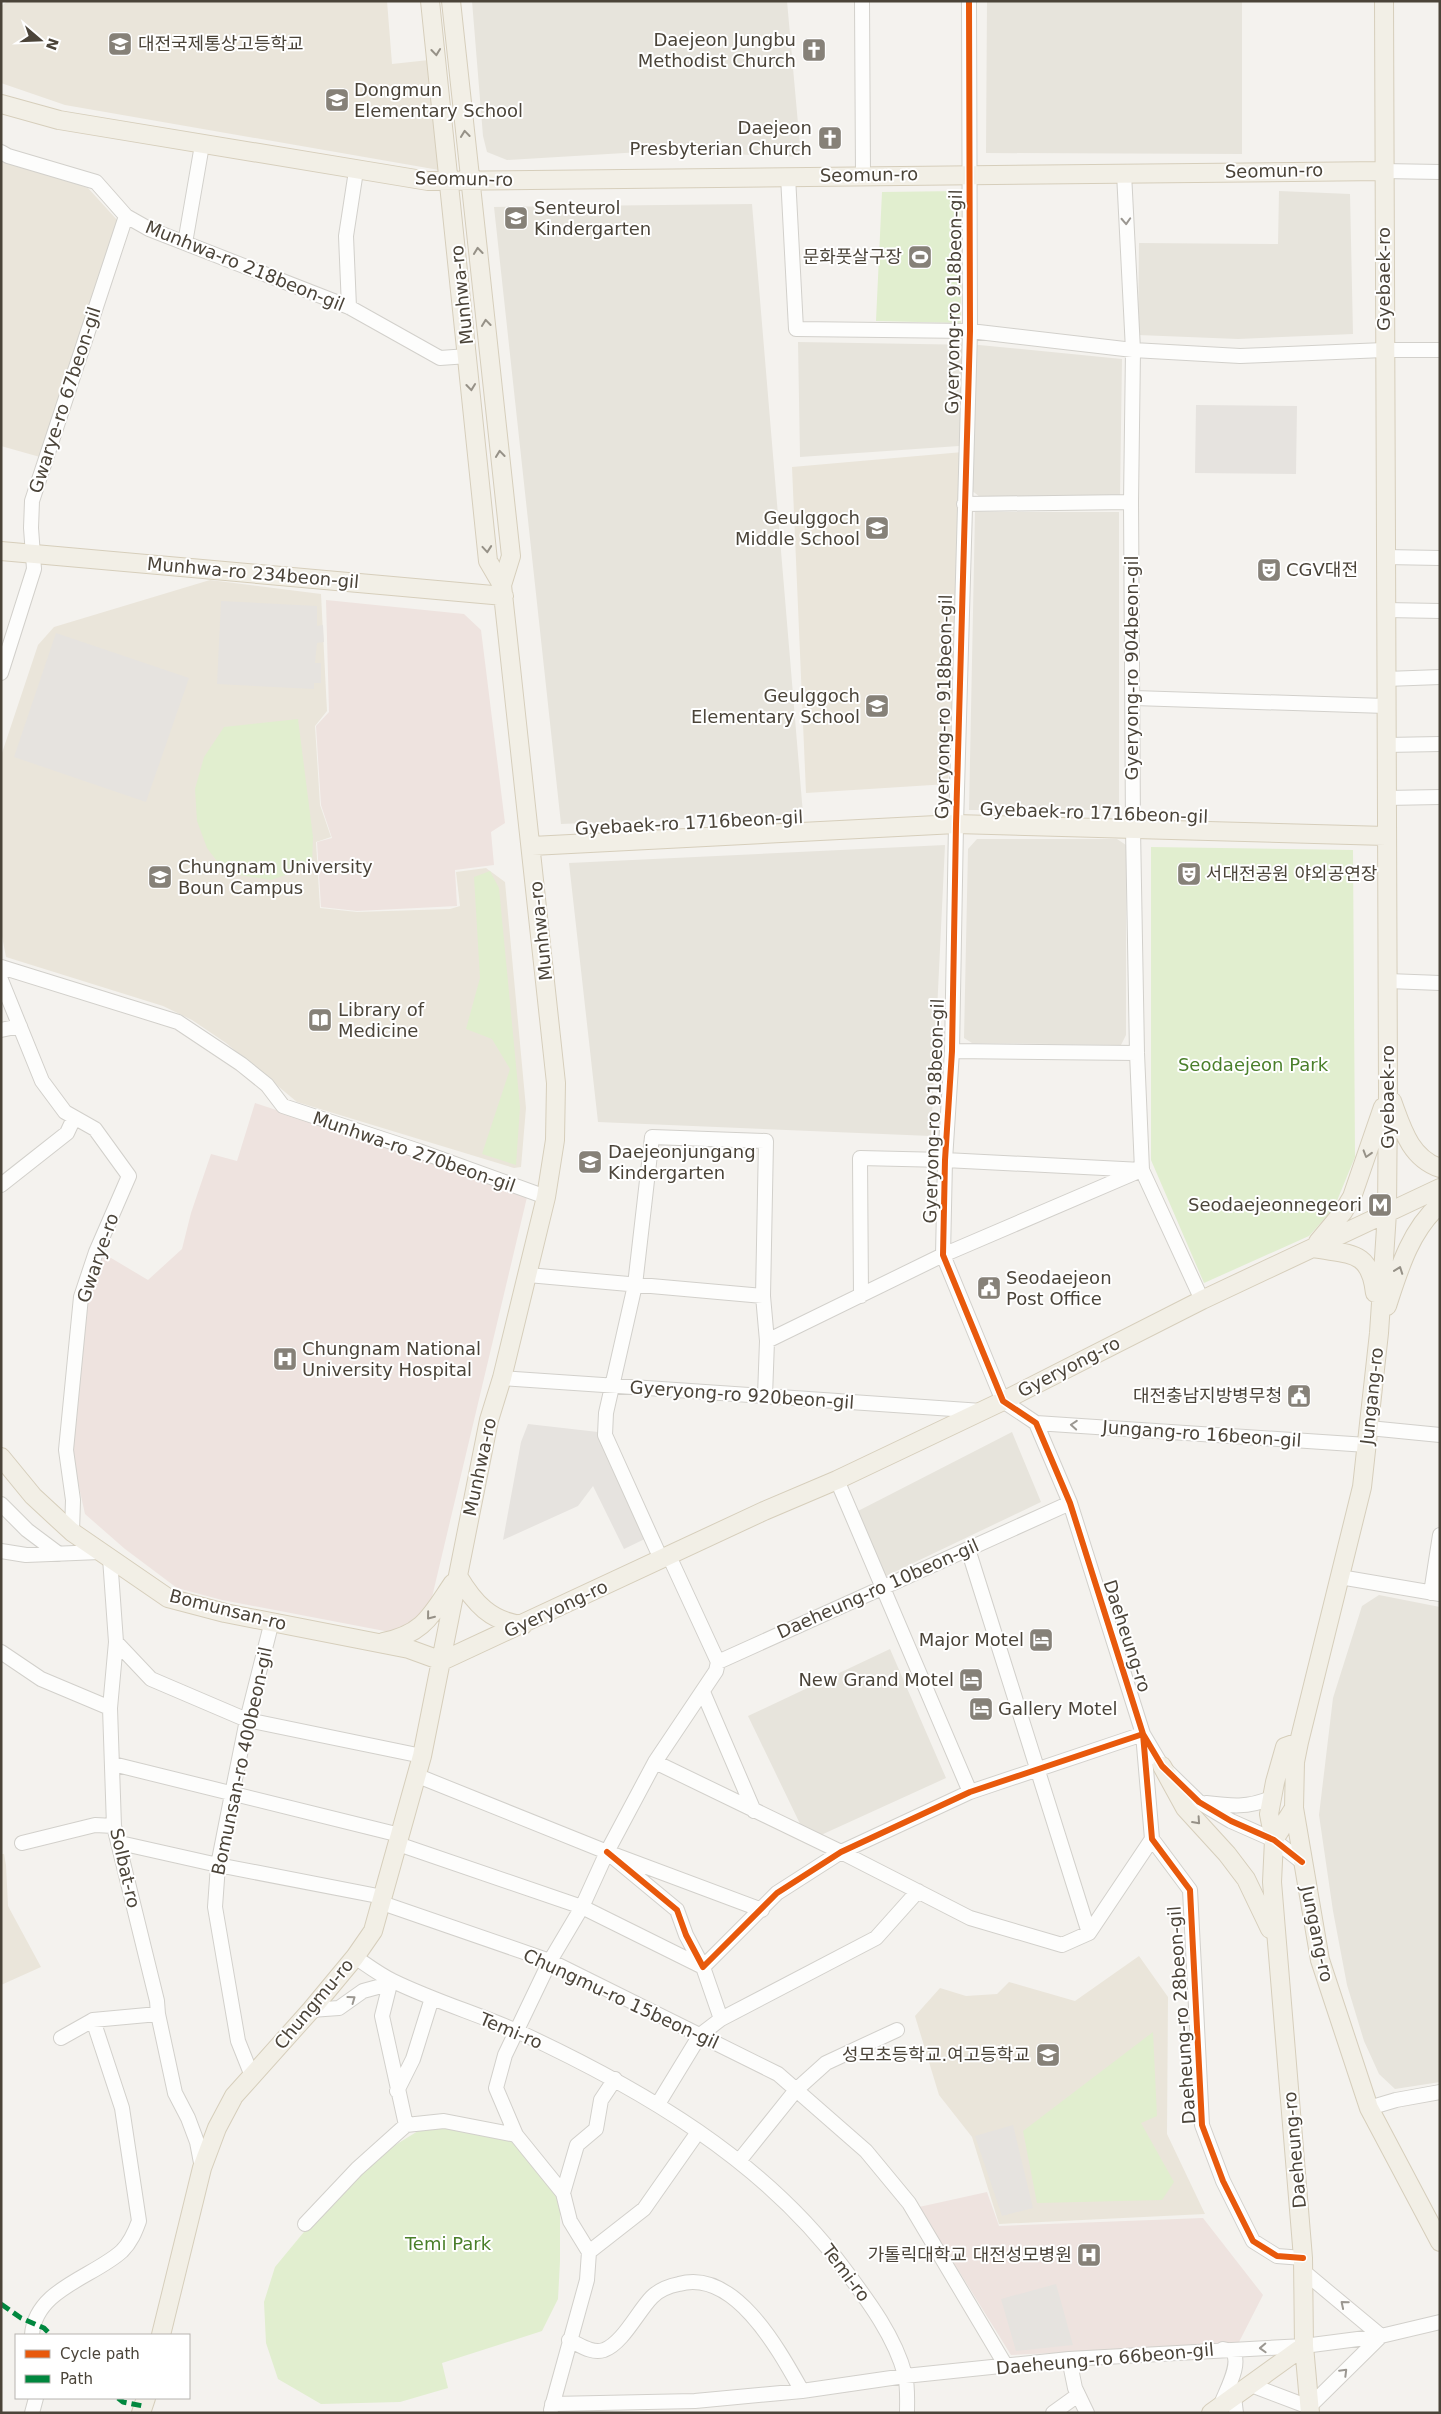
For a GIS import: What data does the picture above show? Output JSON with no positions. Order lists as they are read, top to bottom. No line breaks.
{"streets":{"main road":["Seomun-ro","Gyebaek-ro","Munhwa-ro","Munhwa-ro 234beon-gil","Gyebaek-ro 1716beon-gil","Gyeryong-ro","Jungang-ro","Bomunsan-ro","Daeheung-ro","Chungmu-ro"],"street":["Munhwa-ro 218beon-gil","Gyeryong-ro 918beon-gil","Gwarye-ro 67beon-gil","Gyeryong-ro 904beon-gil","Munhwa-ro 270beon-gil","Gwarye-ro","Gyeryong-ro 920beon-gil","Jungang-ro 16beon-gil","Daeheung-ro 10beon-gil","Bomunsan-ro 400beon-gil","Solbat-ro","Chungmu-ro 15beon-gil","Daeheung-ro 28beon-gil","Temi-ro","Daeheung-ro 66beon-gil"]},"crossings":[["Seomun-ro","Gyebaek-ro"],["Seomun-ro","Munhwa-ro"],["Seomun-ro","Gyeryong-ro 918beon-gil"],["Seomun-ro","Gyeryong-ro 904beon-gil"],["Munhwa-ro 218beon-gil","Munhwa-ro"],["Munhwa-ro 218beon-gil","Gwarye-ro 67beon-gil"],["Gyebaek-ro","Gyebaek-ro 1716beon-gil"],["Gyebaek-ro","Gyeryong-ro"],["Gyebaek-ro","Jungang-ro"],["Munhwa-ro","Munhwa-ro 234beon-gil"],["Munhwa-ro","Gyebaek-ro 1716beon-gil"],["Munhwa-ro","Munhwa-ro 270beon-gil"],["Munhwa-ro","Gyeryong-ro"],["Munhwa-ro","Gyeryong-ro 920beon-gil"],["Munhwa-ro","Bomunsan-ro"],["Munhwa-ro","Chungmu-ro"],["Gyeryong-ro 918beon-gil","Gyeryong-ro 904beon-gil"],["Gyeryong-ro 918beon-gil","Gyebaek-ro 1716beon-gil"],["Gyeryong-ro 918beon-gil","Gyeryong-ro"],["Gwarye-ro 67beon-gil","Munhwa-ro 234beon-gil"],["Gyeryong-ro 904beon-gil","Gyebaek-ro 1716beon-gil"],["Gyeryong-ro 904beon-gil","Gyeryong-ro"],["Gwarye-ro","Bomunsan-ro"],["Gyeryong-ro","Gyeryong-ro 920beon-gil"],["Gyeryong-ro","Jungang-ro"],["Gyeryong-ro","Bomunsan-ro"],["Gyeryong-ro","Chungmu-ro"],["Jungang-ro","Jungang-ro 16beon-gil"],["Jungang-ro","Daeheung-ro"],["Jungang-ro 16beon-gil","Daeheung-ro"],["Daeheung-ro 10beon-gil","Daeheung-ro"],["Bomunsan-ro","Bomunsan-ro 400beon-gil"],["Bomunsan-ro","Solbat-ro"],["Bomunsan-ro","Chungmu-ro"],["Daeheung-ro","Daeheung-ro 28beon-gil"],["Daeheung-ro","Daeheung-ro 66beon-gil"],["Bomunsan-ro 400beon-gil","Chungmu-ro 15beon-gil"],["Bomunsan-ro 400beon-gil","Chungmu-ro"],["Solbat-ro","Chungmu-ro 15beon-gil"],["Solbat-ro","Chungmu-ro"],["Chungmu-ro 15beon-gil","Chungmu-ro"],["Chungmu-ro 15beon-gil","Daeheung-ro 66beon-gil"],["Chungmu-ro","Temi-ro"],["Temi-ro","Daeheung-ro 66beon-gil"]],"one_way":["Jungang-ro 16beon-gil"],"parks":["Seodaejeon Park","Temi Park"],"places":{"school or university":["대전국제통상고등학교","Dongmun Elementary School","Senteurol Kindergarten","Geulggoch Middle School","Geulggoch Elementary School","Chungnam University Boun Campus","Daejeonjungang Kindergarten","성모초등학교.여고등학교"],"church":["Daejeon Jungbu Methodist Church","Daejeon Presbyterian Church"],"sports":["문화풋살구장"],"theatre":["CGV대전","서대전공원 야외공연장"],"library":["Library of Medicine"],"metro station":["Seodaejeonnegeori"],"public building":["Seodaejeon Post Office","대전충남지방병무청"],"hospital":["Chungnam National University Hospital","가톨릭대학교 대전성모병원"],"hotel":["Major Motel","New Grand Motel","Gallery Motel"]},"legend":["Cycle path","Path"],"north":"right"}
